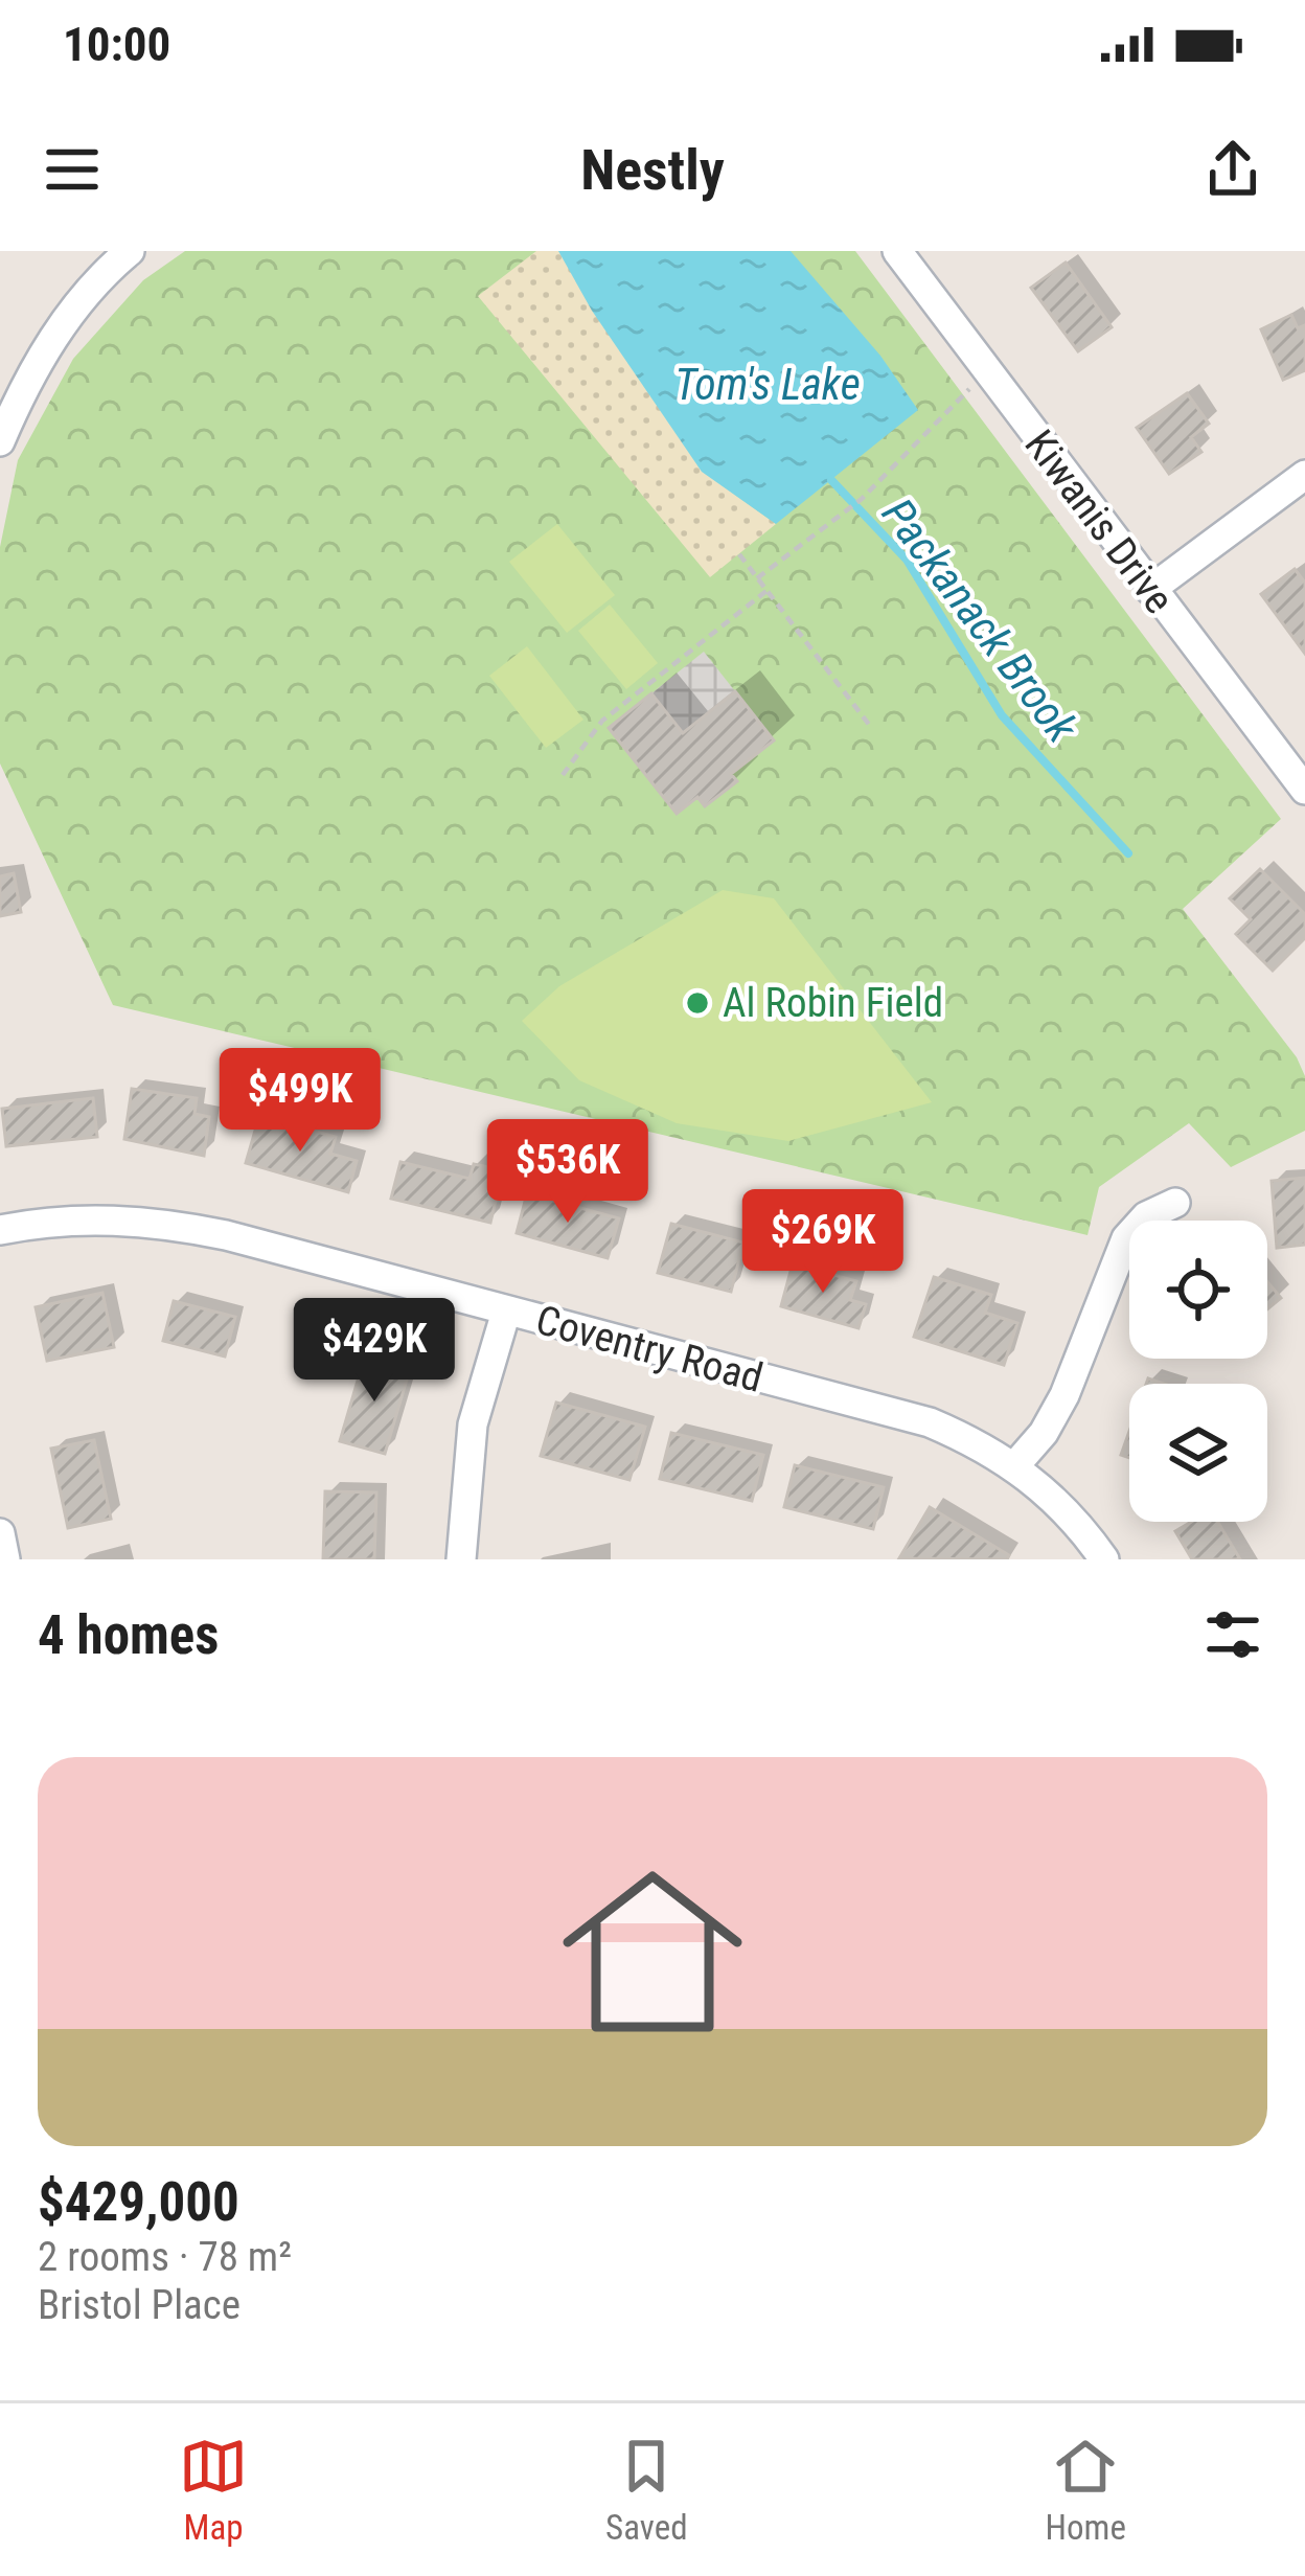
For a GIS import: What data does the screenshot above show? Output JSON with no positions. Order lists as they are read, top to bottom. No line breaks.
{"streets":{"street":["Kiwanis Drive","Coventry Road"]},"water":["Tom's Lake","Packanack Brook"],"places":["Al Robin Field"],"page":{"status":"10:00","header":"Nestly","price":["$499K","$536K","$269K","$429K"],"heading":"4 homes","list":[{"name":"$429,000","note":"2 rooms · 78 m² · Bristol Place"}],"tabs":["Map","Saved","Home"]}}
